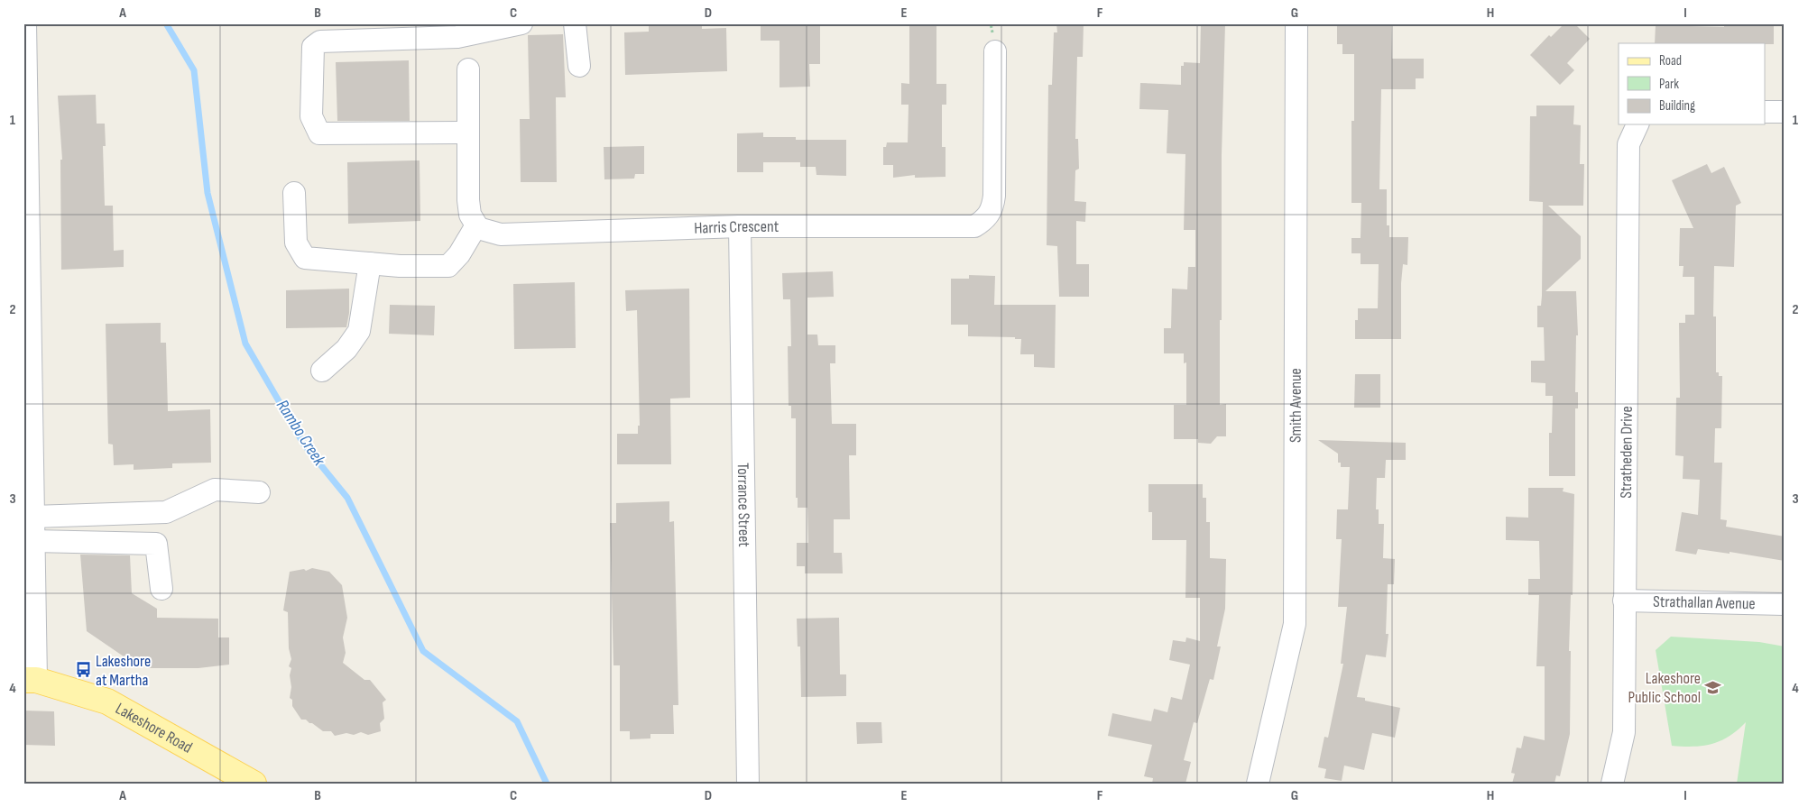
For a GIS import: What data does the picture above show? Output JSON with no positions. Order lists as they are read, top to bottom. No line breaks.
{"streets":{"main road":["Lakeshore Road"],"street":["Harris Crescent","Smith Avenue","Stratheden Drive","Torrance Street","Strathallan Avenue"]},"crossings":[["Harris Crescent","Torrance Street"],["Stratheden Drive","Strathallan Avenue"]],"water":["Rambo Creek"],"places":{"bus stop":["Lakeshore at Martha"],"school or university":["Lakeshore Public School"]},"legend":["Road","Park","Building"],"grid":{"columns":["A","B","C","D","E","F","G","H","I"],"rows":["1","2","3","4"]}}
